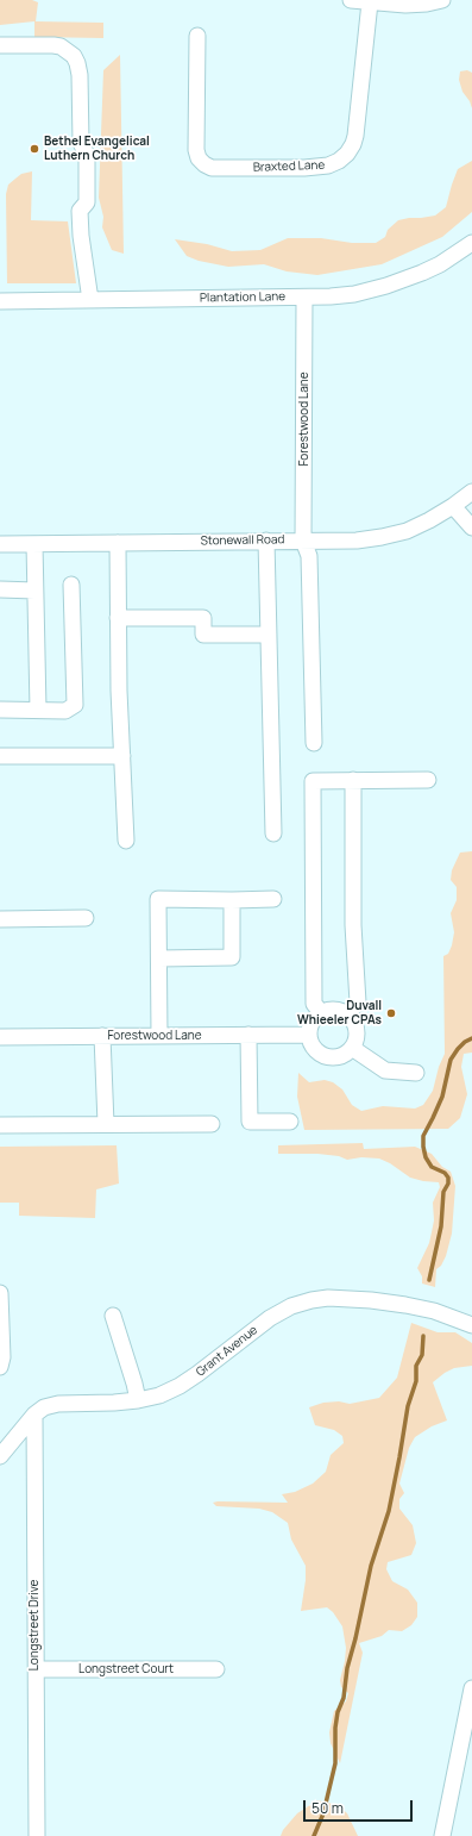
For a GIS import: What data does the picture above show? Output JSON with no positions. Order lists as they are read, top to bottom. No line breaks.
{"streets":{"street":["Braxted Lane","Plantation Lane","Forestwood Lane","Stonewall Road","Grant Avenue","Longstreet Drive","Longstreet Court"]},"crossings":[["Plantation Lane","Forestwood Lane"],["Forestwood Lane","Stonewall Road"],["Grant Avenue","Longstreet Drive"],["Longstreet Drive","Longstreet Court"]],"places":["Bethel Evangelical Luthern Church","Duvall Whieeler CPAs"],"scale_bar":"50 m"}
